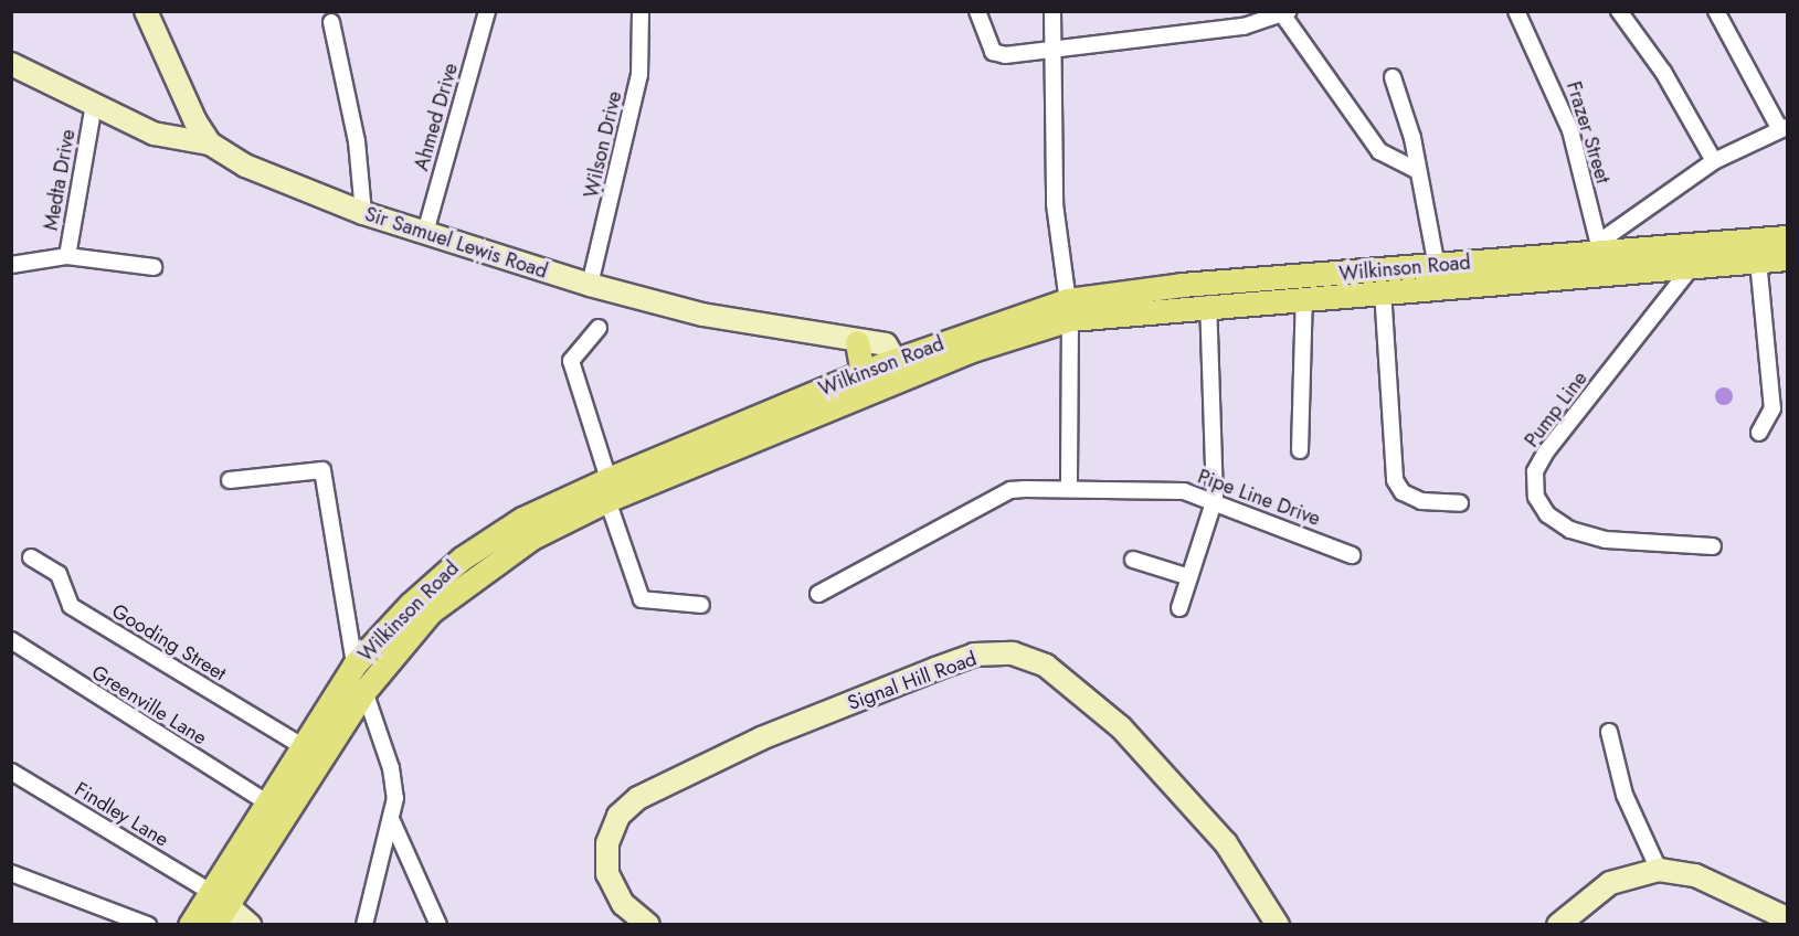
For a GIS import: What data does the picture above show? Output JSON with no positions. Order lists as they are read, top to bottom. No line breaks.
{"streets":{"main road":["Sir Samuel Lewis Road","Wilkinson Road","Signal Hill Road"],"street":["Ahmed Drive","Frazer Street","Wilson Drive","Medta Drive","Pump Line","Pipe Line Drive","Gooding Street","Greenville Lane","Findley Lane"]},"crossings":[["Ahmed Drive","Sir Samuel Lewis Road"],["Frazer Street","Wilkinson Road"],["Wilson Drive","Sir Samuel Lewis Road"],["Wilkinson Road","Pump Line"],["Wilkinson Road","Gooding Street"],["Wilkinson Road","Greenville Lane"],["Wilkinson Road","Findley Lane"]]}
